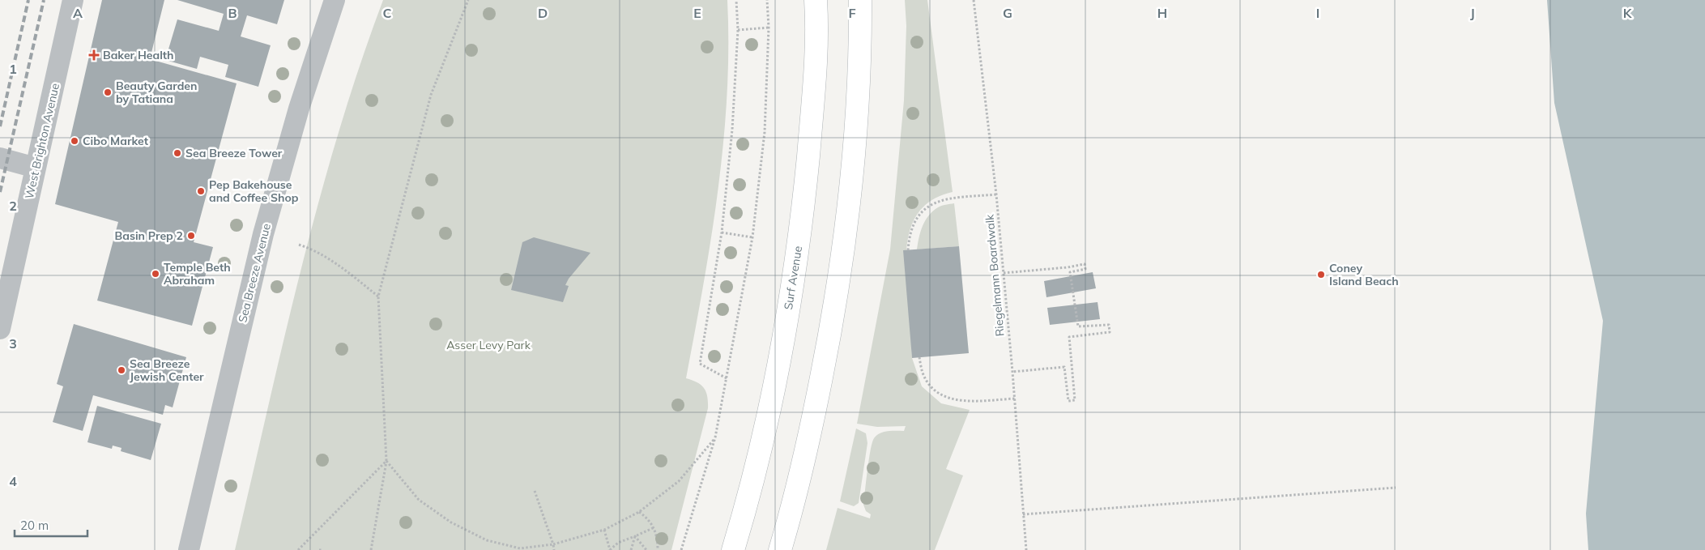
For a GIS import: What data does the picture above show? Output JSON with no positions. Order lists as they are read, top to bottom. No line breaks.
{"streets":{"main road":["Surf Avenue"],"street":["West Brighton Avenue","Sea Breeze Avenue"],"path":["Riegelmann Boardwalk"]},"parks":["Asser Levy Park"],"places":{"health":["Baker Health"],"other":["Beauty Garden by Tatiana","Cibo Market","Sea Breeze Tower","Pep Bakehouse and Coffee Shop","Basin Prep 2","Temple Beth Abraham","Coney Island Beach","Sea Breeze Jewish Center"]},"scale_bar":"20 m","grid":{"columns":["A","B","C","D","E","F","G","H","I","J","K"],"rows":["1","2","3","4"]}}
